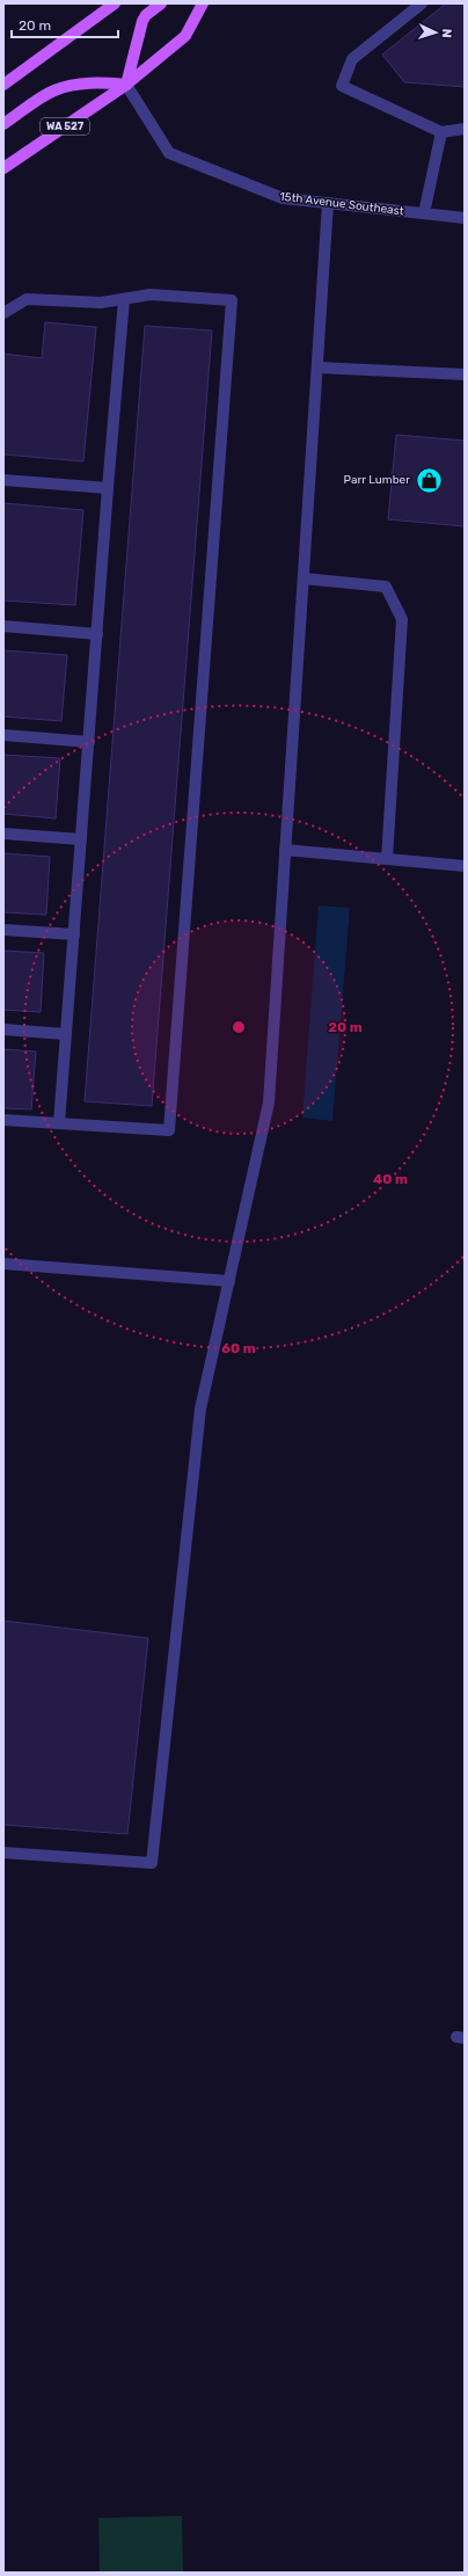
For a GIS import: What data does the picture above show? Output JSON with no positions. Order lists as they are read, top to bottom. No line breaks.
{"streets":{"main road":["WA 527"],"street":["15th Avenue Southeast"]},"crossings":[["WA 527","15th Avenue Southeast"]],"places":{"shop":["Parr Lumber"]},"scale_bar":"20 m","north":"right","rings":["20 m","40 m","60 m"]}
